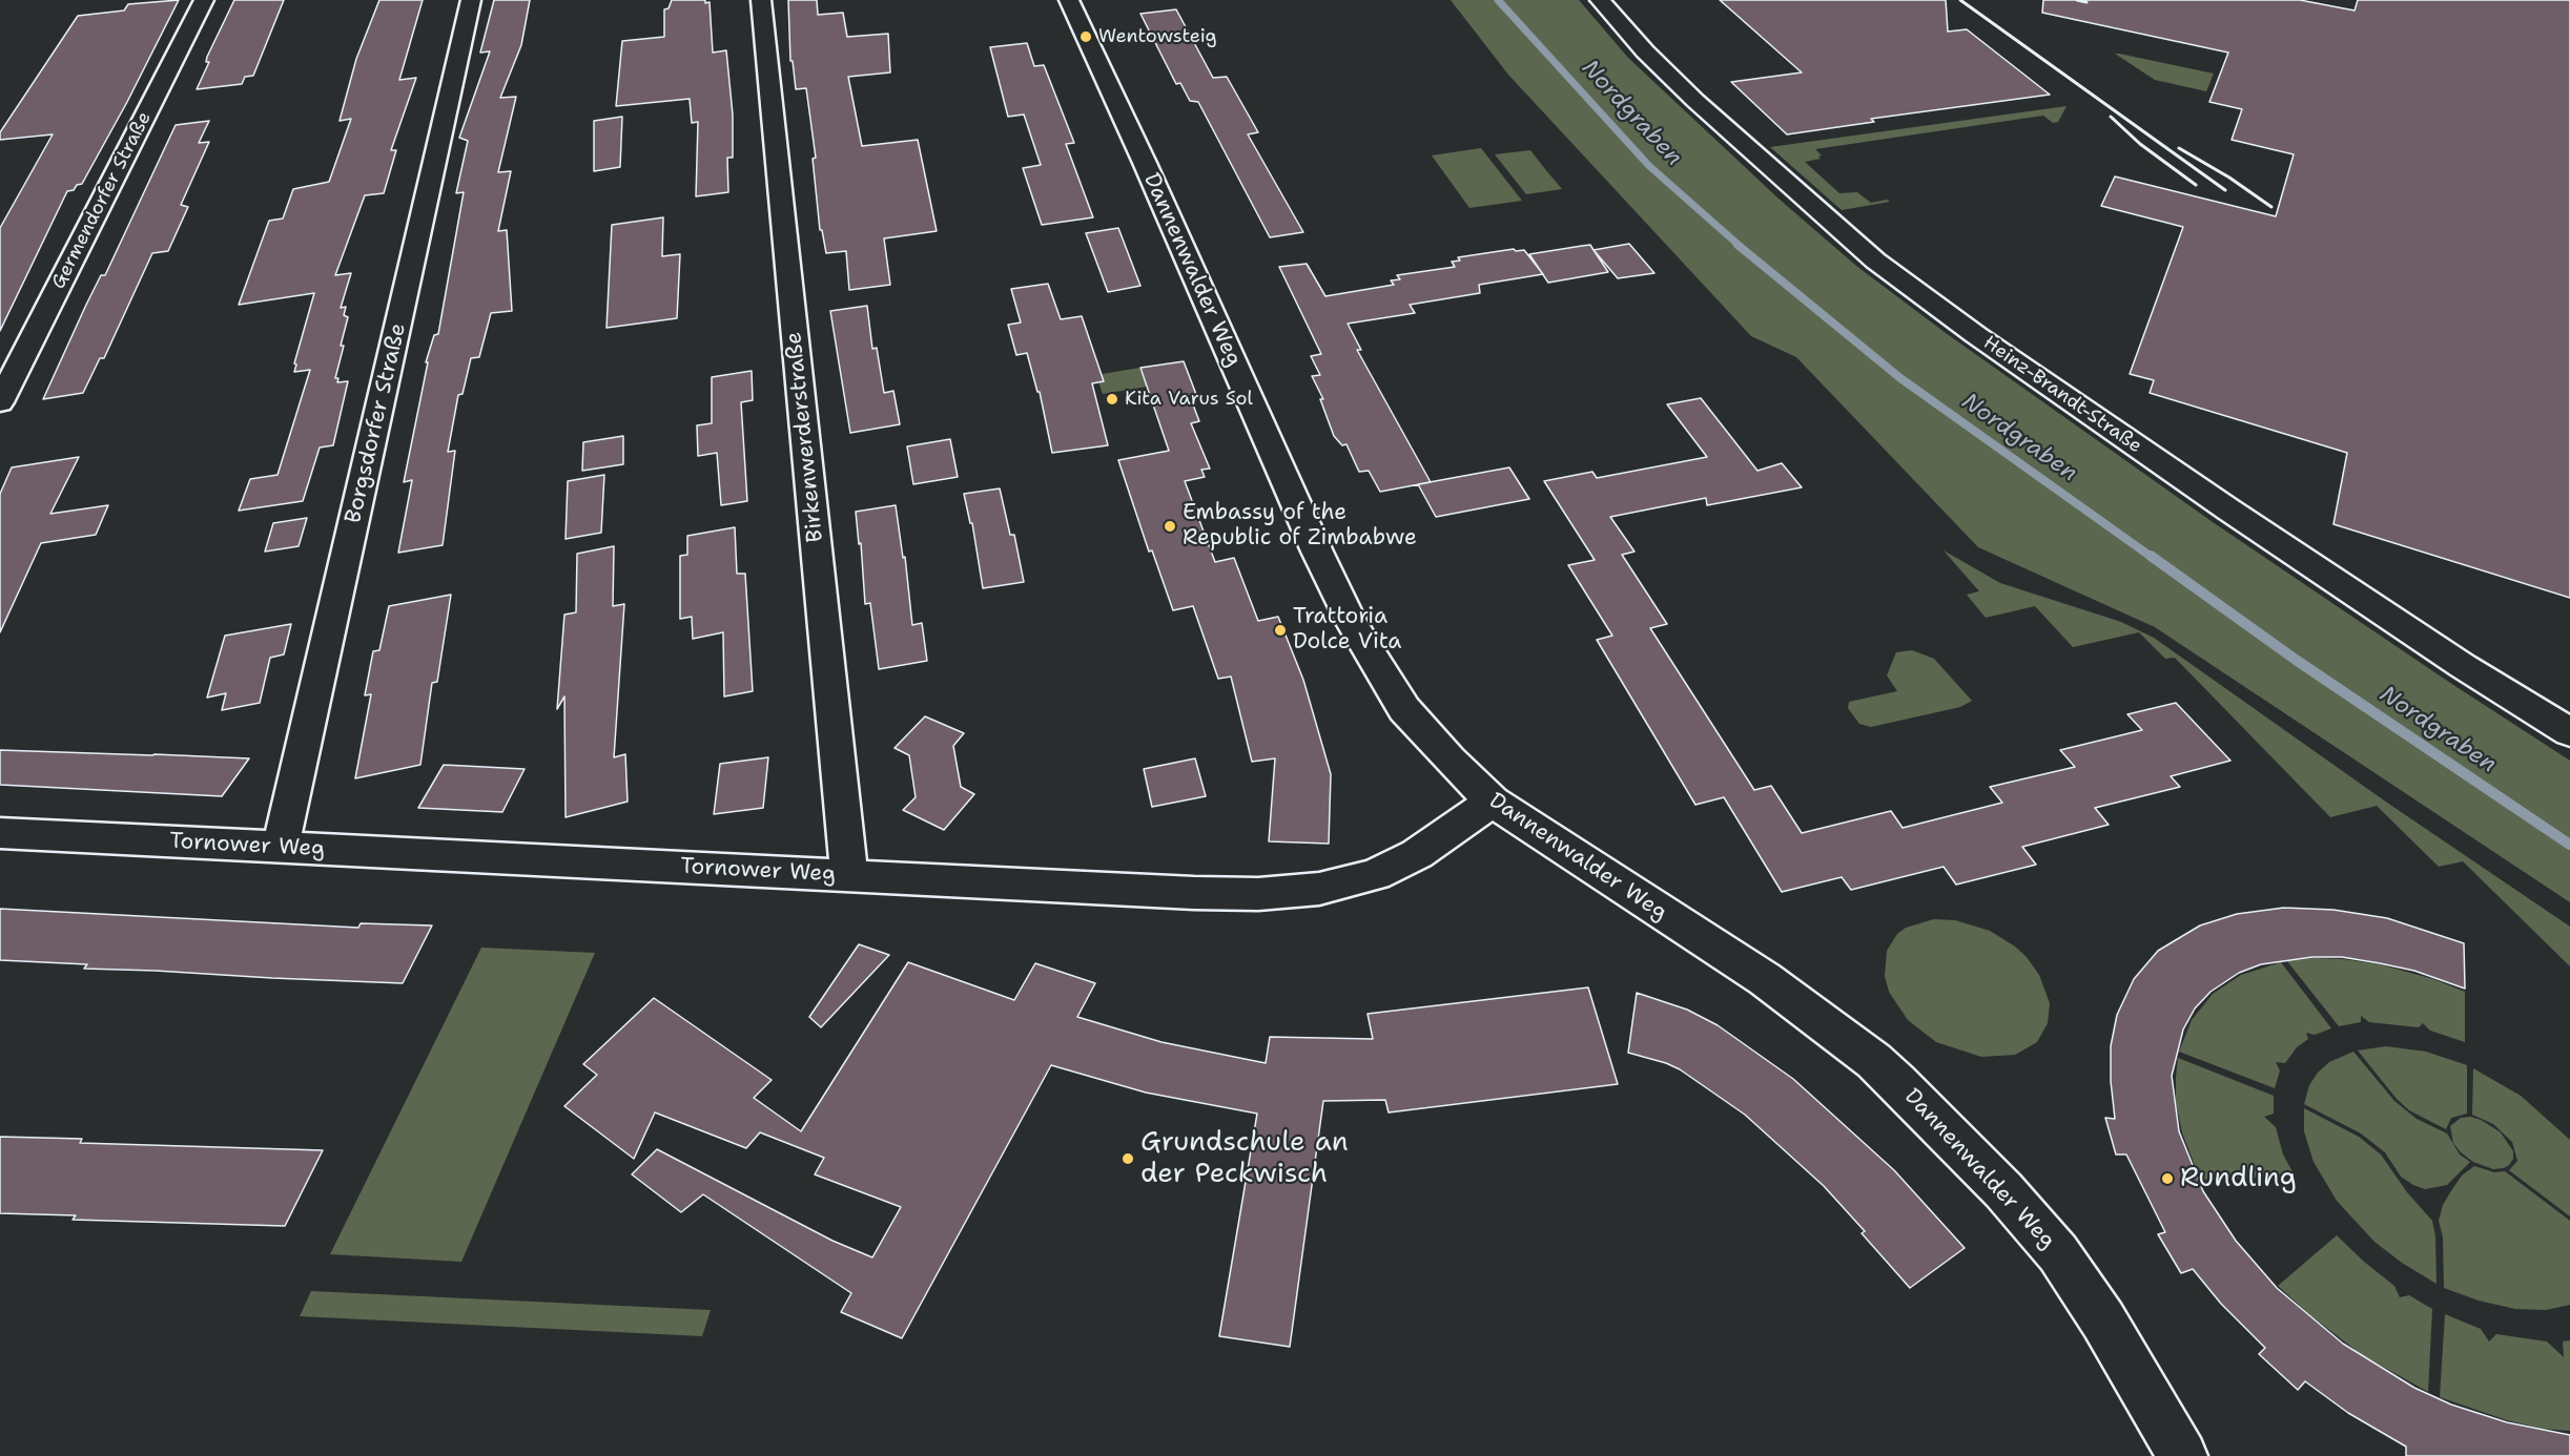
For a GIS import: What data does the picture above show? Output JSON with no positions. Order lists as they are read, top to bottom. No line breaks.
{"streets":{"street":["Germendorfer Straße","Dannenwalder Weg","Heinz-Brandt-Straße","Borgsdorfer Straße","Birkenwerderstraße","Tornower Weg"]},"crossings":[["Dannenwalder Weg","Tornower Weg"],["Borgsdorfer Straße","Tornower Weg"],["Birkenwerderstraße","Tornower Weg"]],"water":["Nordgraben"],"places":["Wentowsteig","Kita Varus Sol","Embassy of the Republic of Zimbabwe","Trattoria Dolce Vita","Grundschule an der Peckwisch","Rundling"]}
